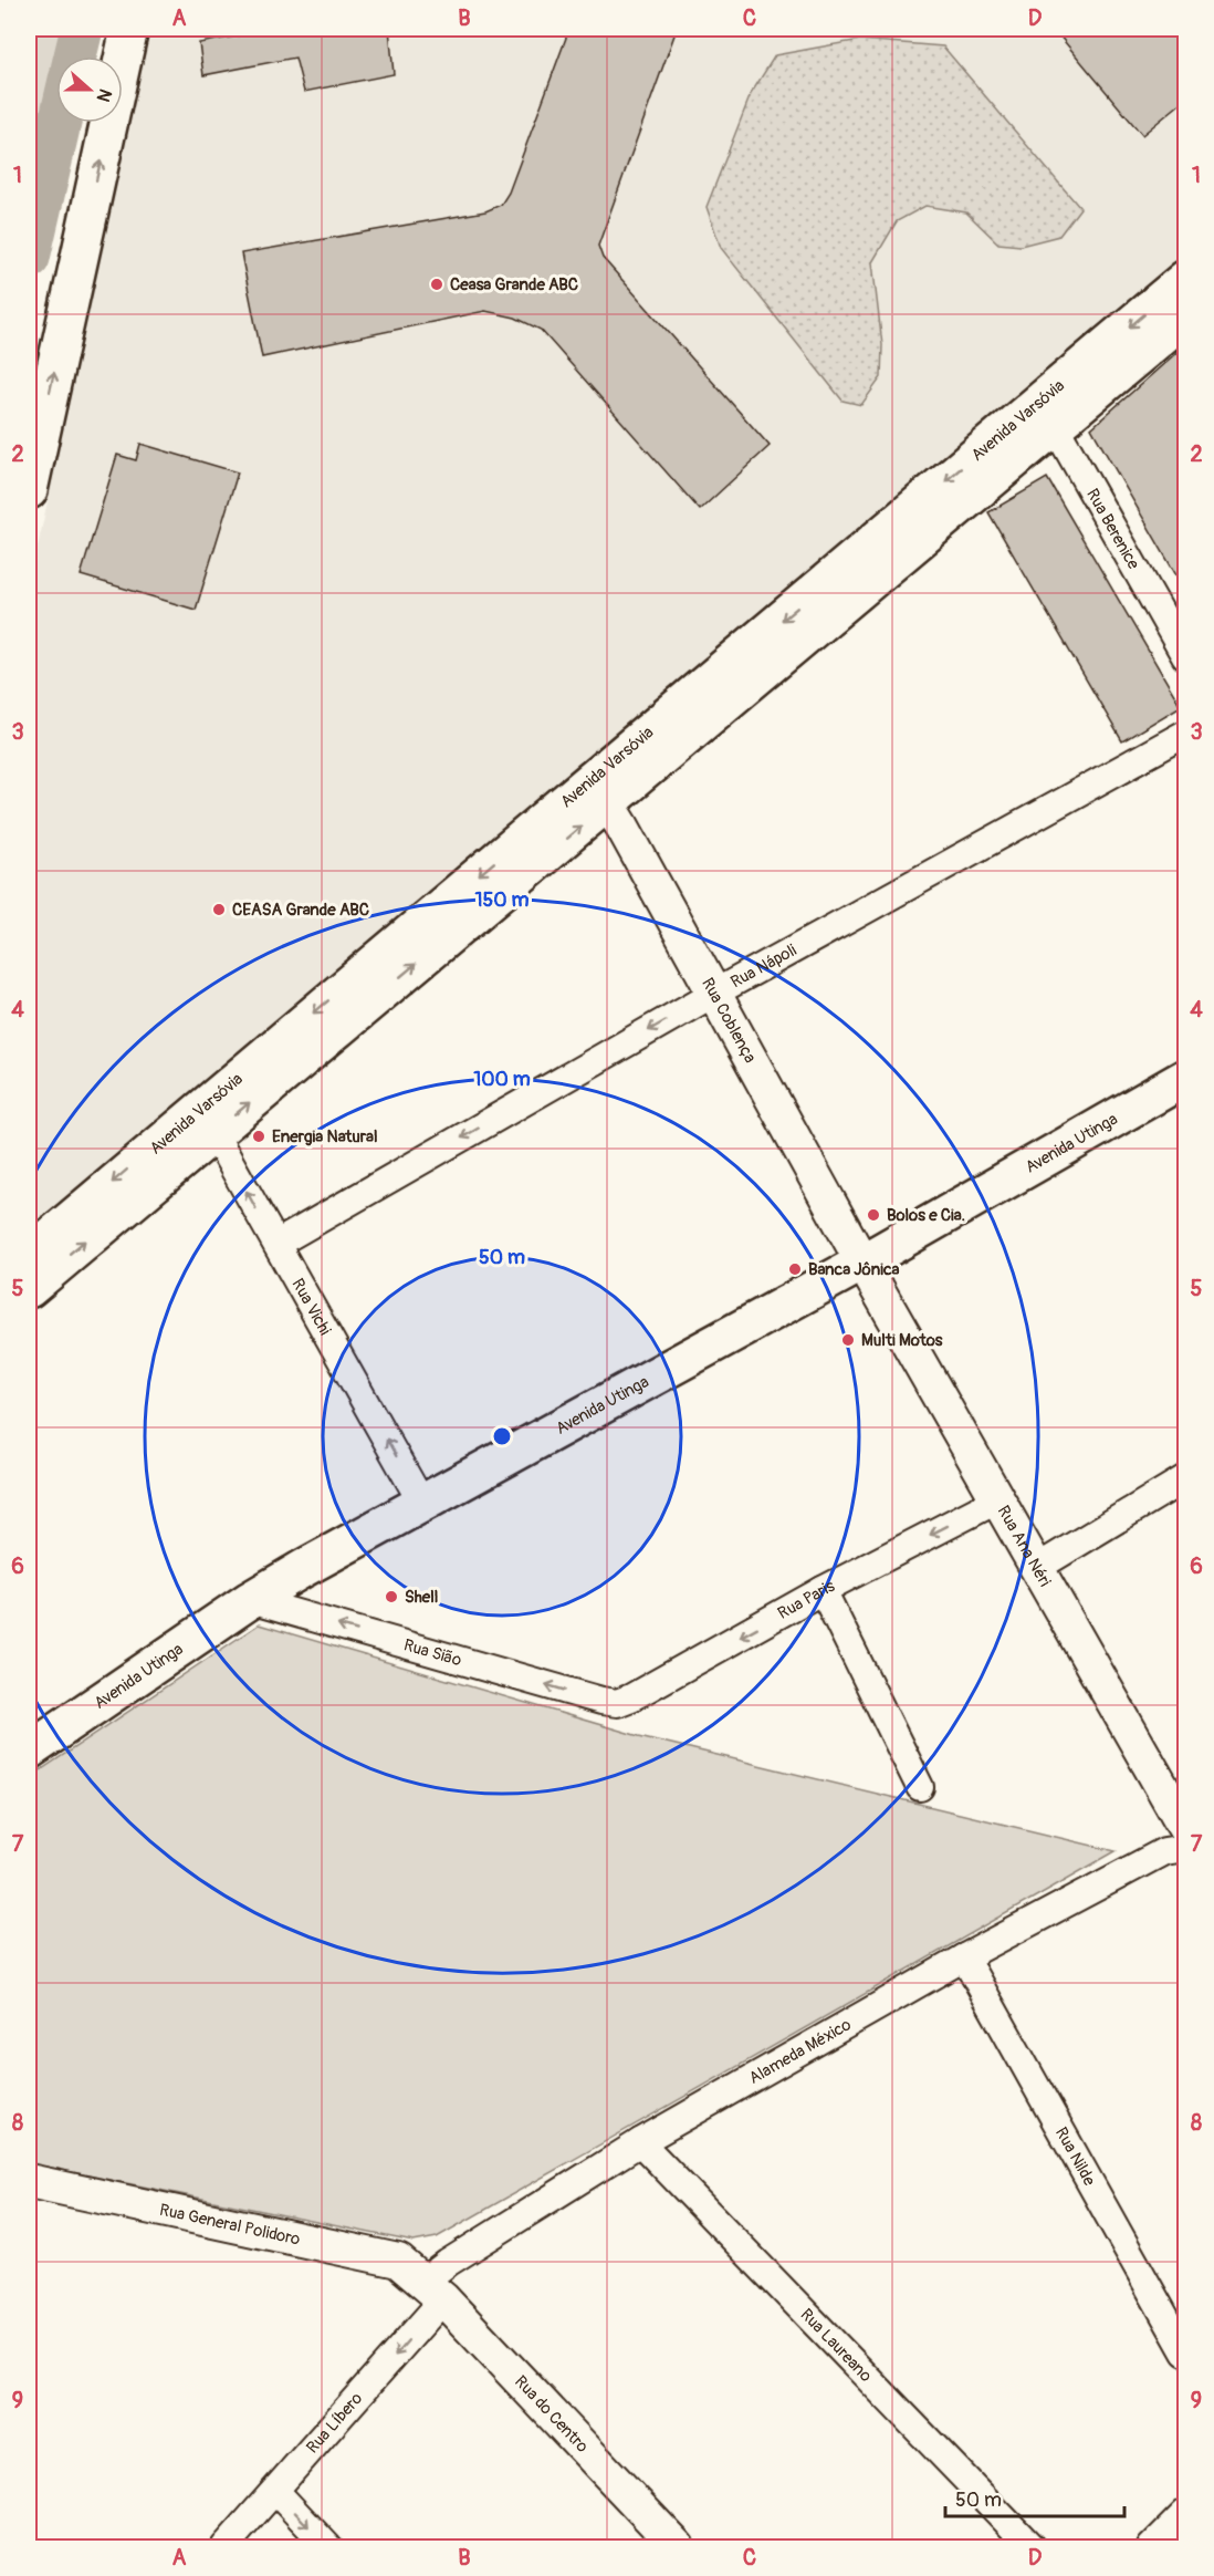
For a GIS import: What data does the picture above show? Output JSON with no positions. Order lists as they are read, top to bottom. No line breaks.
{"streets":{"main road":["Avenida Varsóvia","Avenida Utinga"],"street":["Rua Berenice","Rua Nápoli","Rua Coblença","Rua Vichi","Rua Ana Néri","Rua Paris","Rua Sião","Alameda México","Rua Nilde","Rua General Polidoro","Rua Laureano","Rua do Centro","Rua Líbero"]},"crossings":[["Avenida Varsóvia","Rua Berenice"],["Avenida Varsóvia","Rua Coblença"],["Avenida Varsóvia","Rua Vichi"],["Rua Nápoli","Rua Coblença"],["Rua Nápoli","Rua Vichi"],["Rua Coblença","Avenida Utinga"],["Rua Coblença","Rua Ana Néri"],["Avenida Utinga","Rua Vichi"],["Avenida Utinga","Rua Ana Néri"],["Avenida Utinga","Rua Sião"],["Rua Ana Néri","Rua Paris"],["Rua Paris","Rua Sião"],["Alameda México","Rua Nilde"],["Alameda México","Rua General Polidoro"],["Alameda México","Rua Laureano"],["Alameda México","Rua do Centro"],["Alameda México","Rua Líbero"],["Rua General Polidoro","Rua do Centro"],["Rua General Polidoro","Rua Líbero"],["Rua do Centro","Rua Líbero"]],"one_way":["Rua Nápoli","Rua Vichi","Rua Paris","Rua Sião","Rua Líbero"],"places":["Ceasa Grande ABC","CEASA Grande ABC","Energia Natural","Bolos e Cia.","Banca Jônica","Multi Motos","Shell"],"scale_bar":"50 m","north":"right","grid":{"columns":["A","B","C","D"],"rows":["1","2","3","4","5","6","7","8","9"]},"rings":["150 m","100 m","50 m"]}
